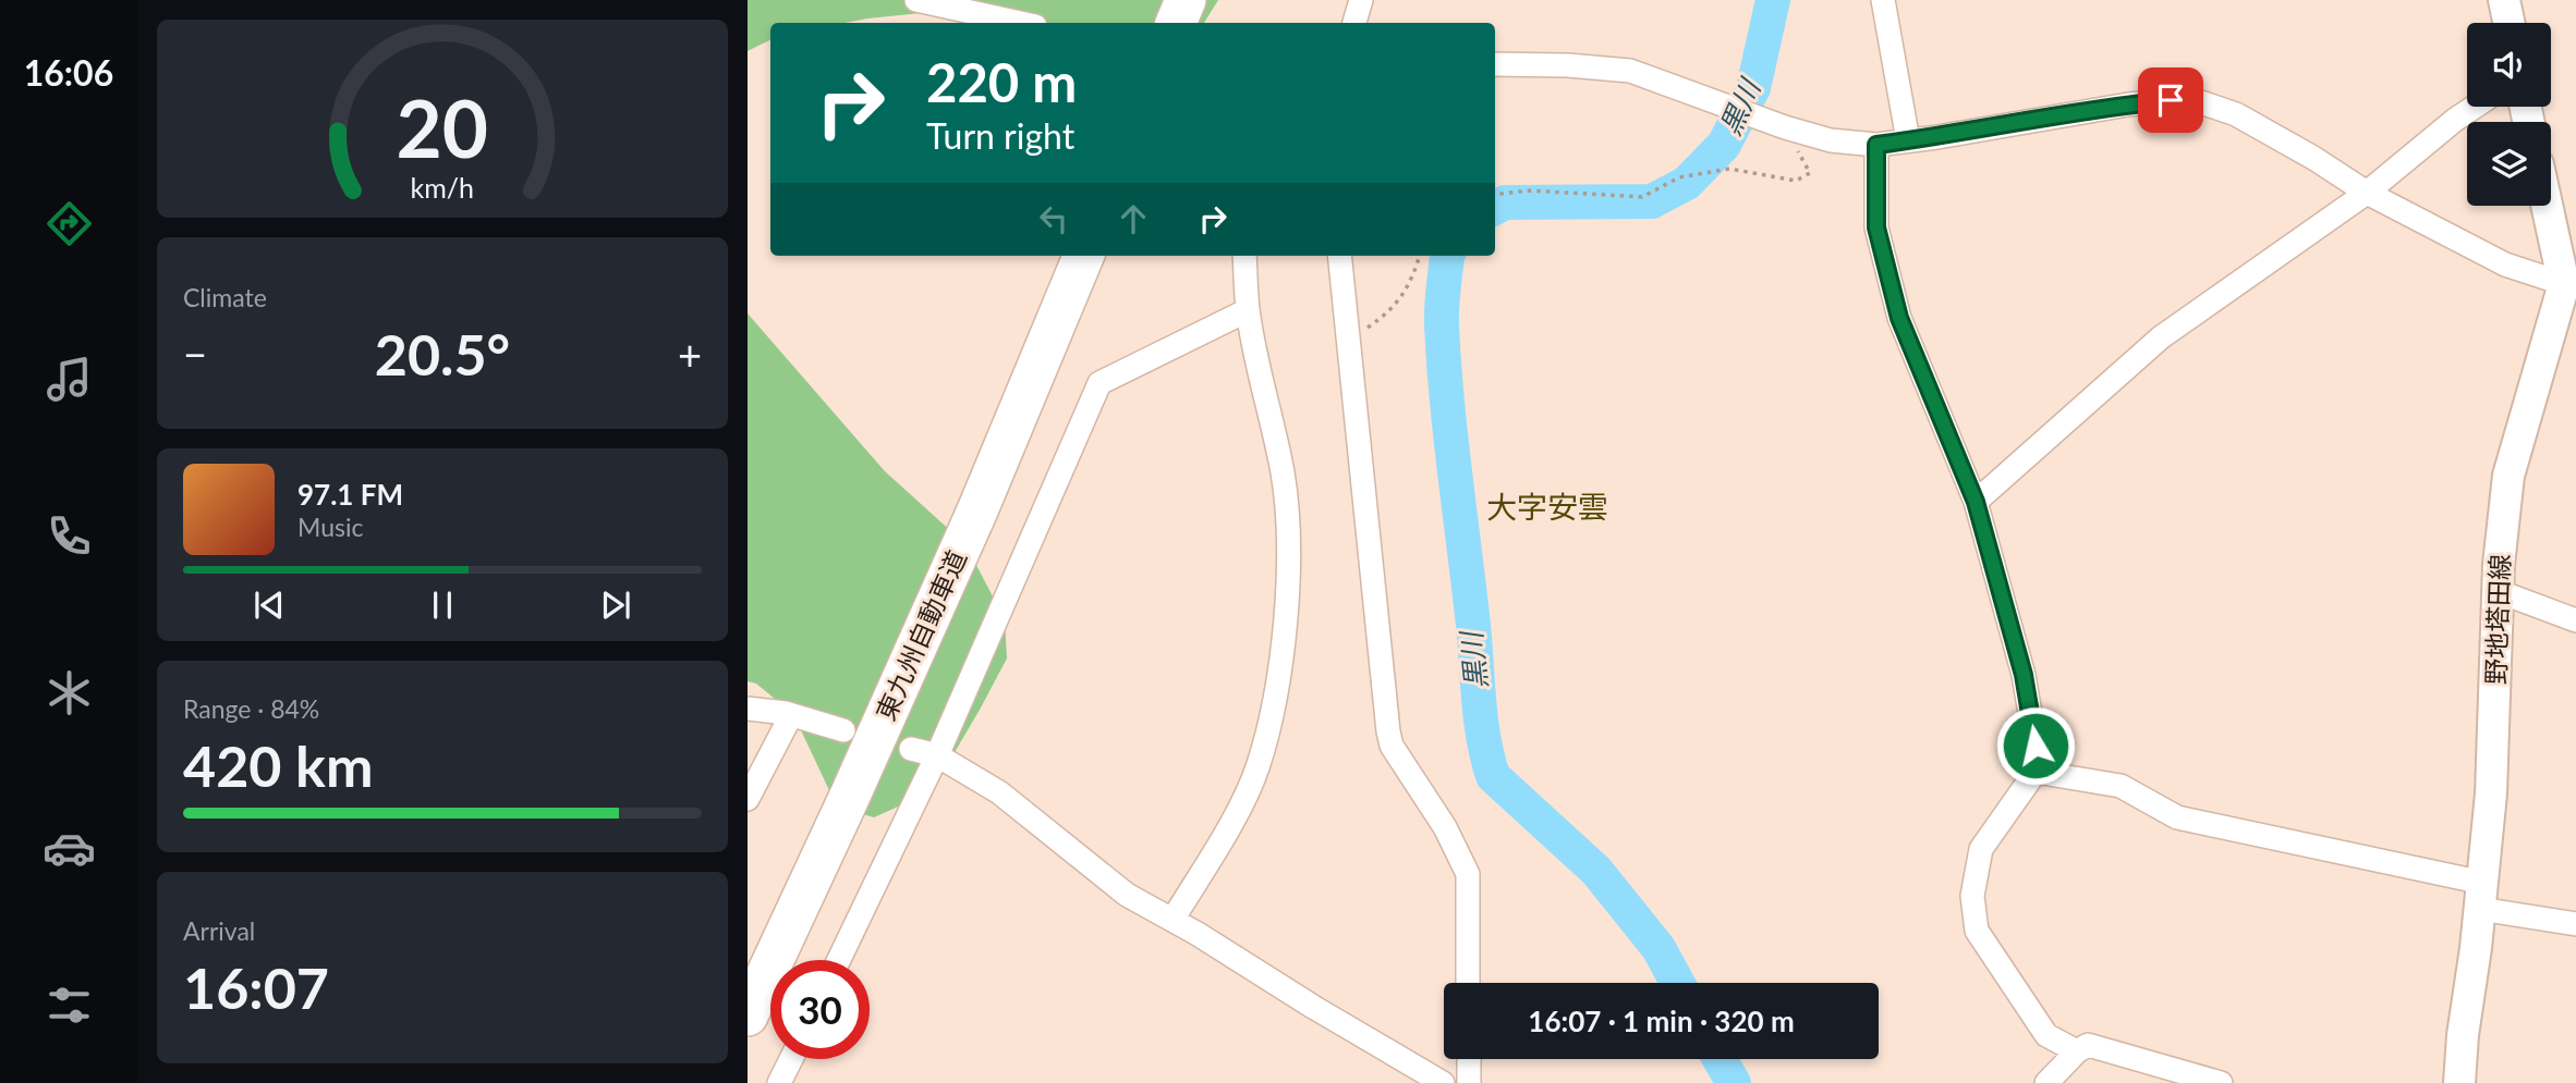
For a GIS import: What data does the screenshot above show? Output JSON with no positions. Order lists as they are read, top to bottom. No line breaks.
{"streets":{"highway":["東九州自動車道"],"main road":["野地塔田線"]},"districts":["大字安雲"],"water":["黒川"],"page":{"tabs":"16:06","turn":["220 m","Turn right"],"tile":["Climate",["Range · 84%","420 km"],["Arrival","16:07"]],"heat":["−","20.5°","+"],"song":["97.1 FM","Music"],"limit":"30","trip":"16:07 · 1 min · 320 m","gauge":["20","km/h"]}}
